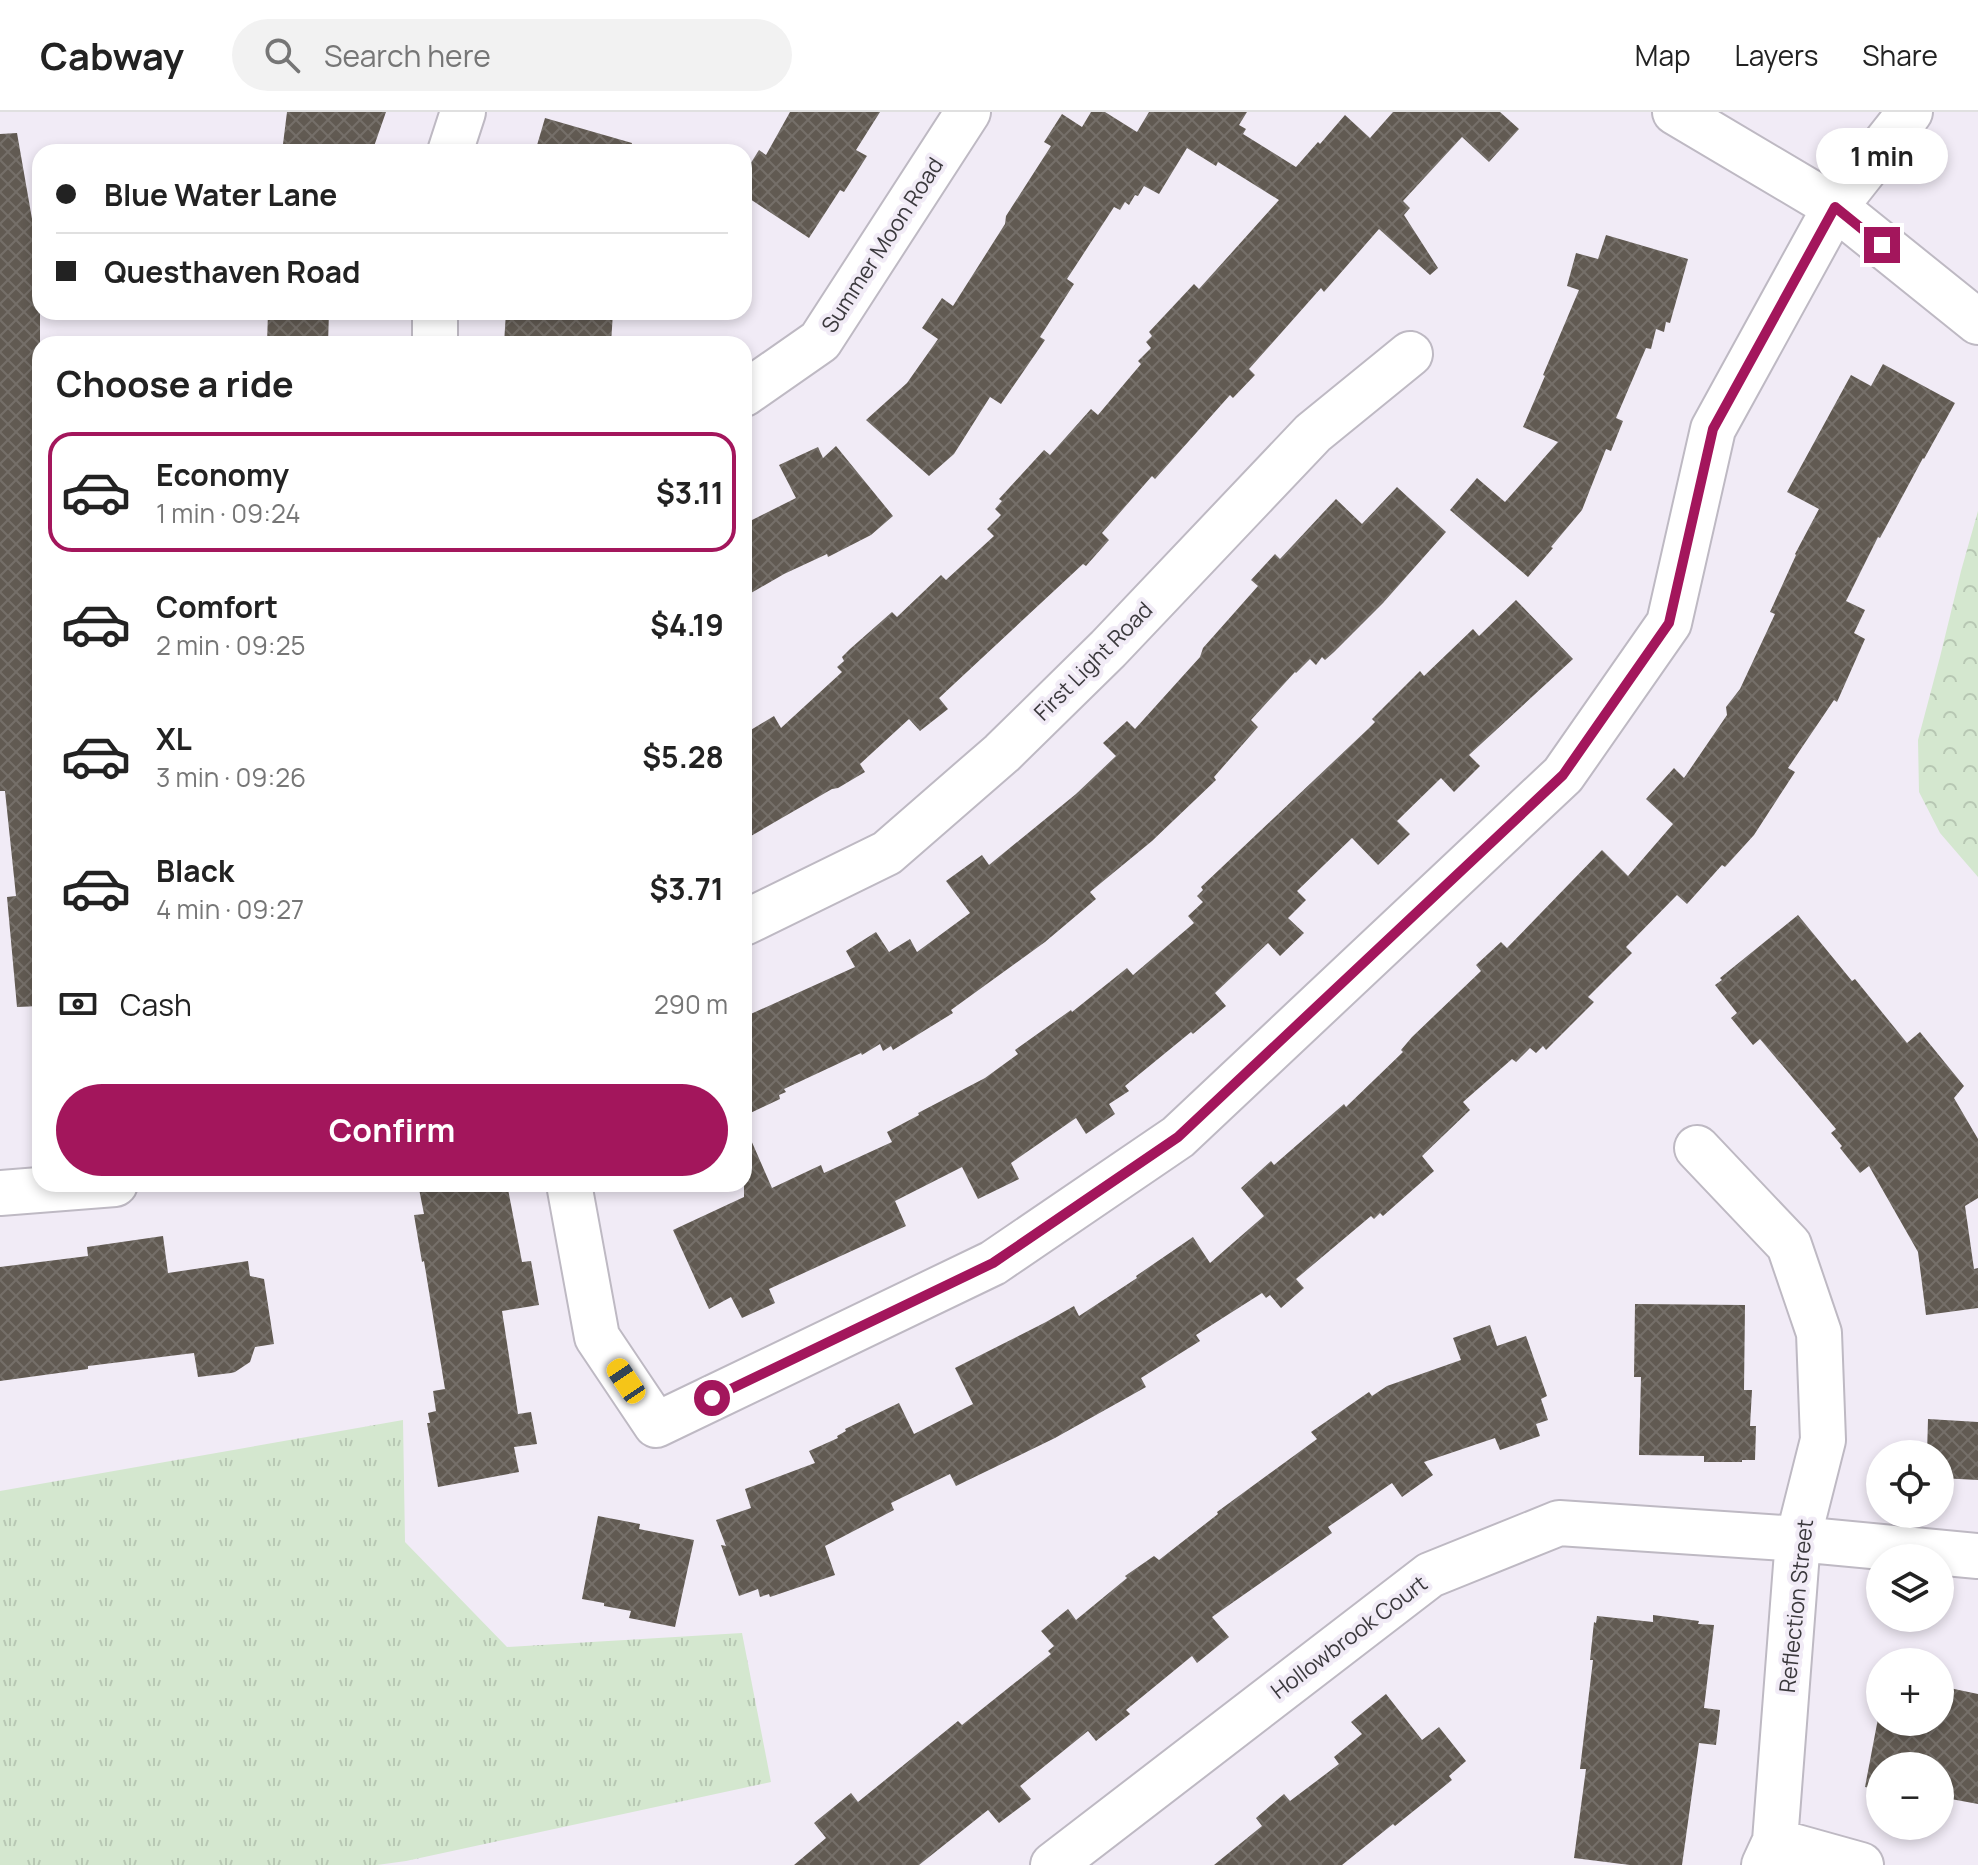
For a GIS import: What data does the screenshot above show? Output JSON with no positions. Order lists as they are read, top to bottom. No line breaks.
{"streets":{"street":["Summer Moon Road","First Light Road","Reflection Street","Hollowbrook Court"]},"crossings":[["Reflection Street","Hollowbrook Court"]],"page":{"header":"Cabway","search":"Search here","nav":["Map","Layers","Share"],"bubble":"1 min","banner":["Blue Water Lane","Questhaven Road"],"heading":"Choose a ride","list":[{"name":"Economy","note":"1 min · 09:24","value":"$3.11"},{"name":"Comfort","note":"2 min · 09:25","value":"$4.19"},{"name":"XL","note":"3 min · 09:26","value":"$5.28"},{"name":"Black","note":"4 min · 09:27","value":"$3.71"}],"pay":["Cash","290 m"],"buttons":"Confirm","map_buttons":["+","−"]}}
